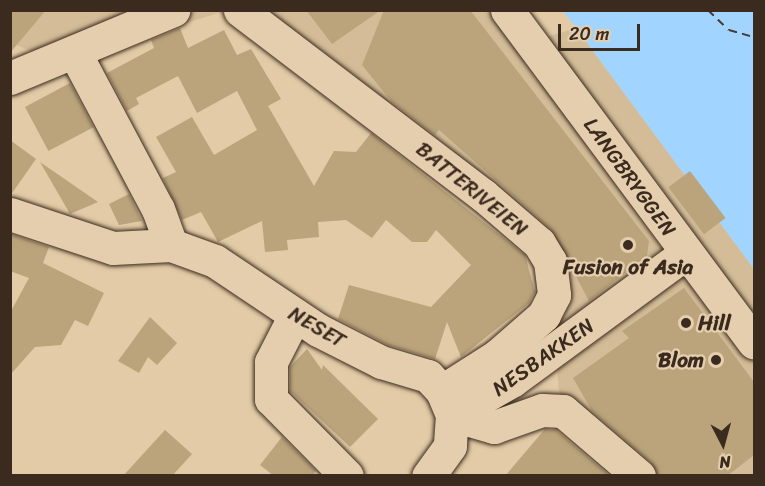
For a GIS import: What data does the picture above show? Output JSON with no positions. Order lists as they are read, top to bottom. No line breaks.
{"streets":{"street":["LANGBRYGGEN","BATTERIVEIEN","NESET","NESBAKKEN"]},"crossings":[["LANGBRYGGEN","NESBAKKEN"],["BATTERIVEIEN","NESET"],["BATTERIVEIEN","NESBAKKEN"],["NESET","NESBAKKEN"]],"places":["Fusion of Asia","Hill","Blom"],"scale_bar":"20 m","north":"bottom"}
